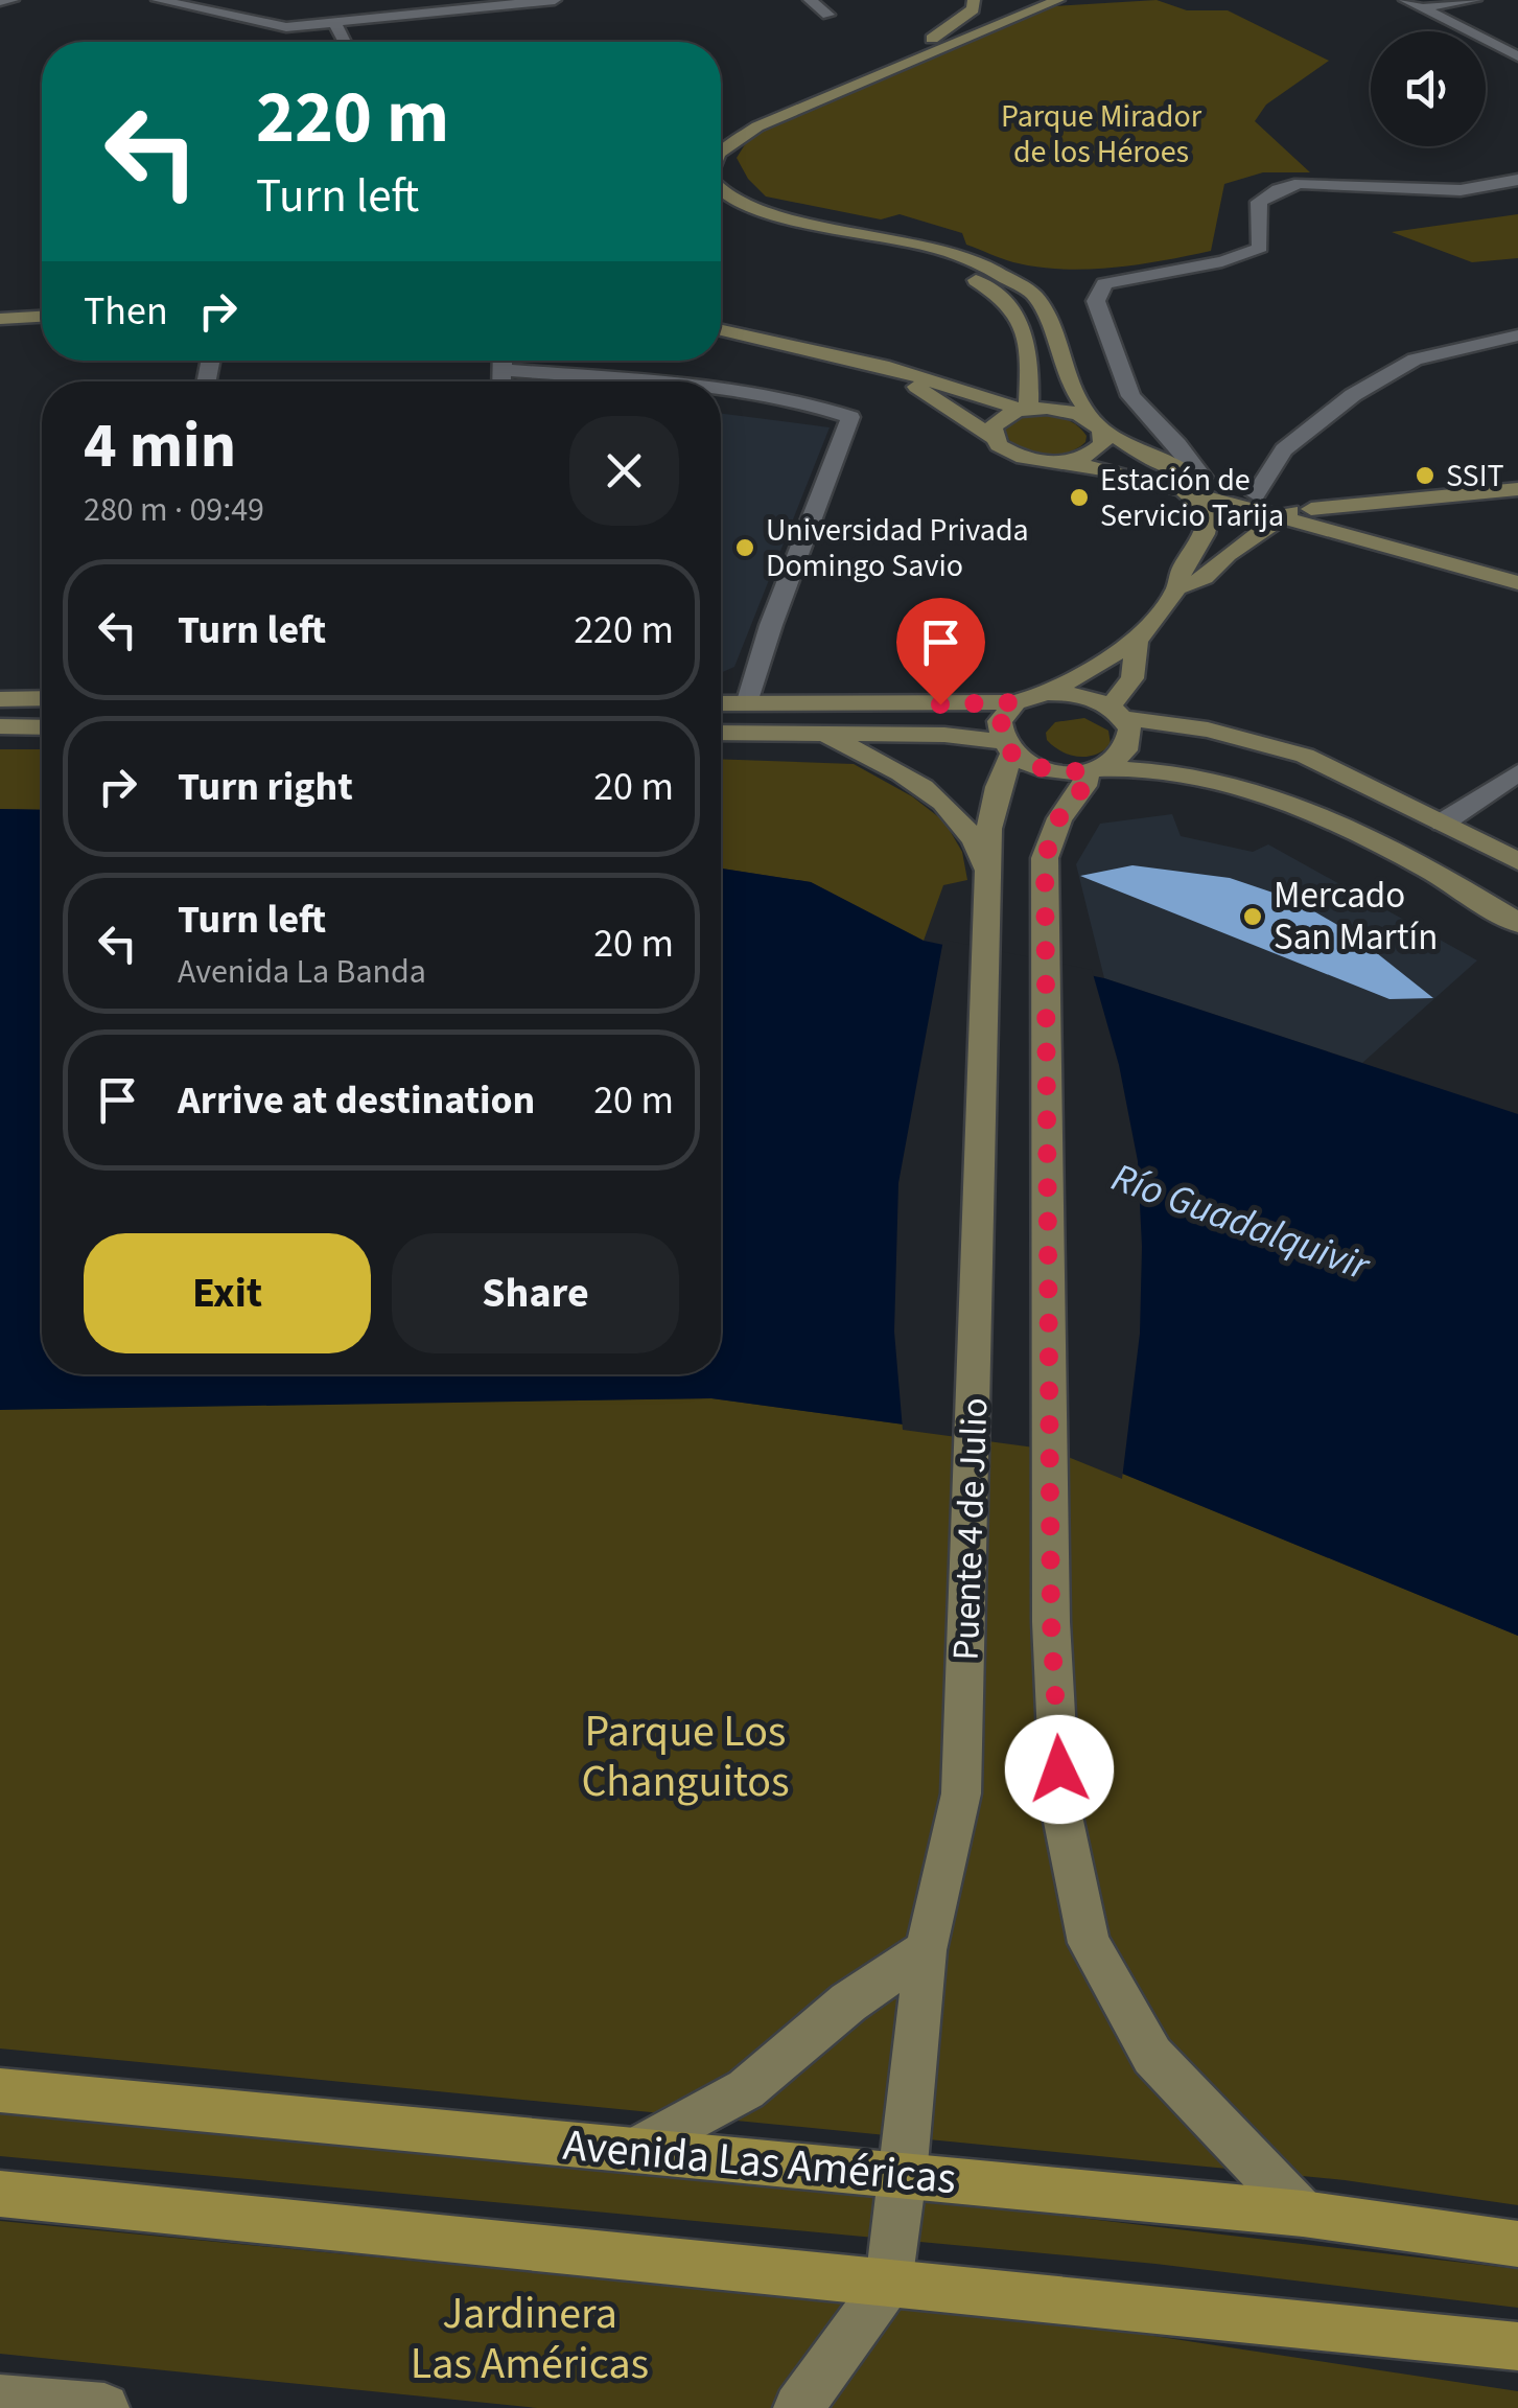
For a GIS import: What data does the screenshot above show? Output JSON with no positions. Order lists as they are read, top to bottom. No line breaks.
{"streets":{"main road":["Avenida Las Américas"],"street":["Puente 4 de Julio"]},"crossings":[["Puente 4 de Julio","Avenida Las Américas"]],"water":["Río Guadalquivir"],"parks":["Parque Mirador de los Héroes","Parque Los Changuitos","Jardinera Las Américas"],"places":["SSIT","Estación de Servicio Tarija","Universidad Privada Domingo Savio","Mercado San Martín"],"page":{"turn":["220 m","Turn left"],"then":"Then","heading":["4 min","280 m · 09:49"],"list":[{"name":"Turn left","value":"220 m"},{"name":"Turn right","value":"20 m"},{"name":"Turn left","note":"Avenida La Banda","value":"20 m"},{"name":"Arrive at destination","value":"20 m"}],"buttons":["Exit","Share"]}}
